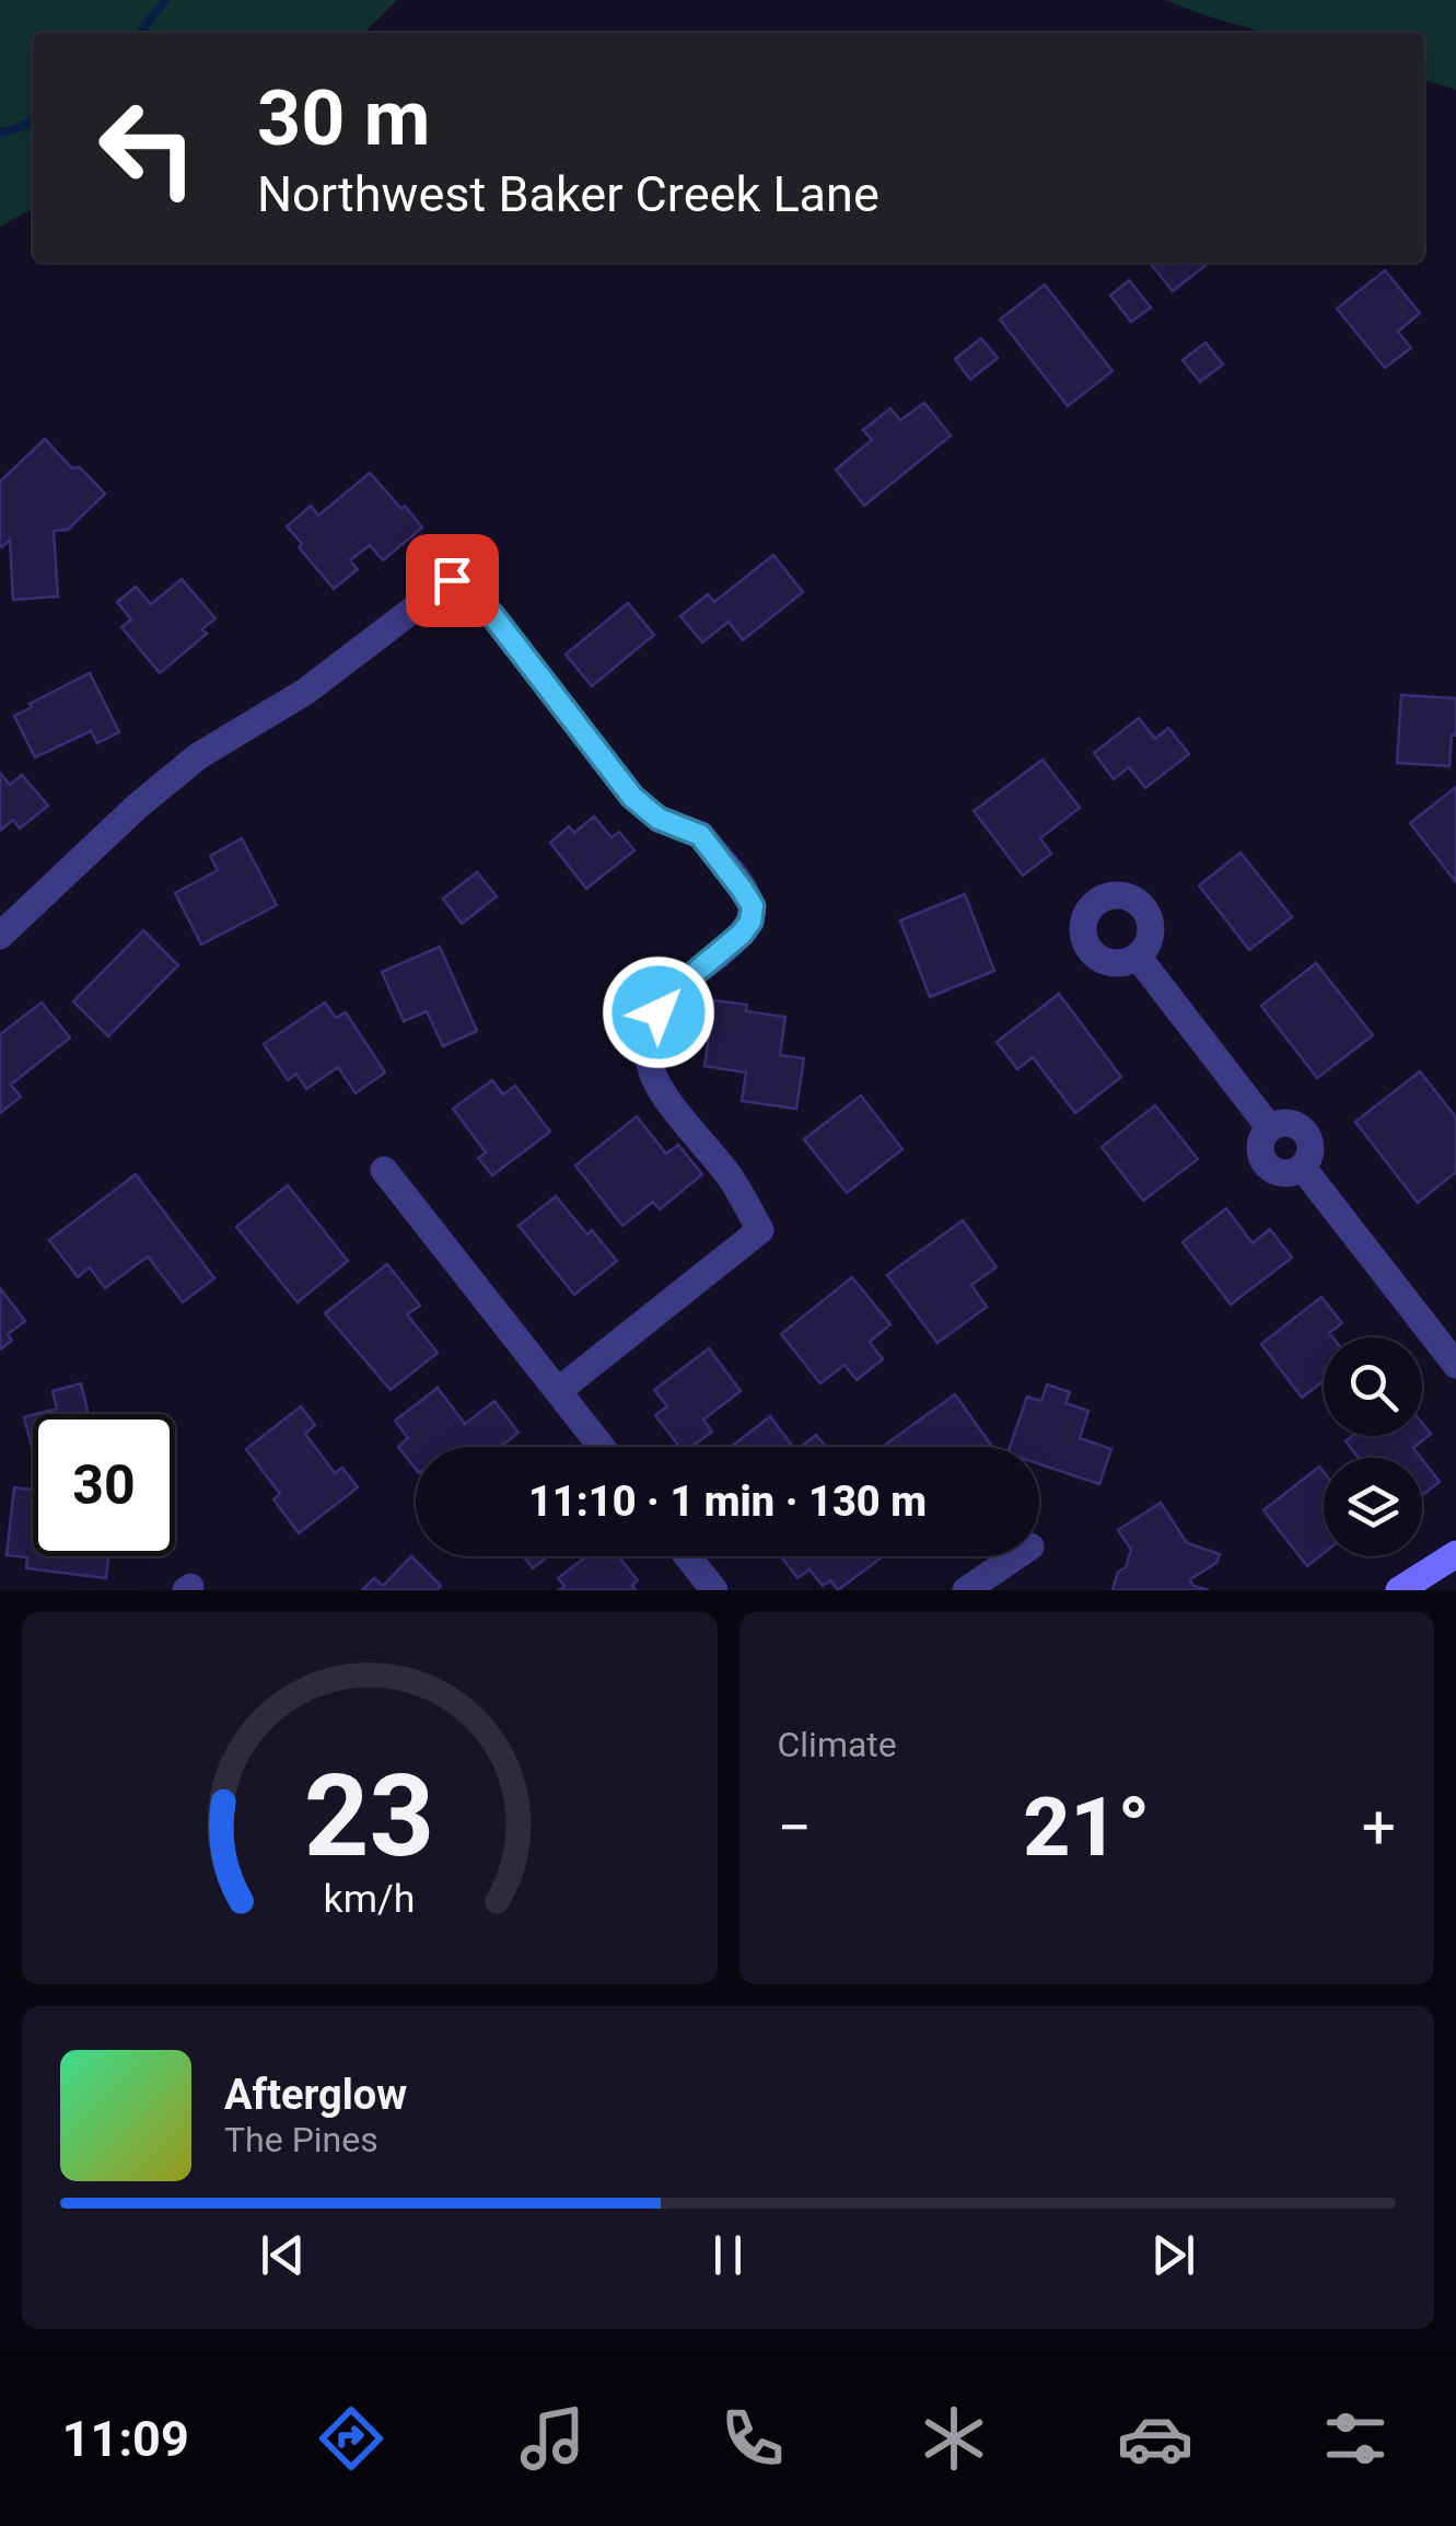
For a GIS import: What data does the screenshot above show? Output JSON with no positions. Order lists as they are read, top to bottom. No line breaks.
{"page":{"turn":["30 m","Northwest Baker Creek Lane"],"limit":"30","trip":"11:10 · 1 min · 130 m","tile":"Climate","heat":["−","21°","+"],"song":["Afterglow","The Pines"],"tabs":"11:09","gauge":["23","km/h"]}}
